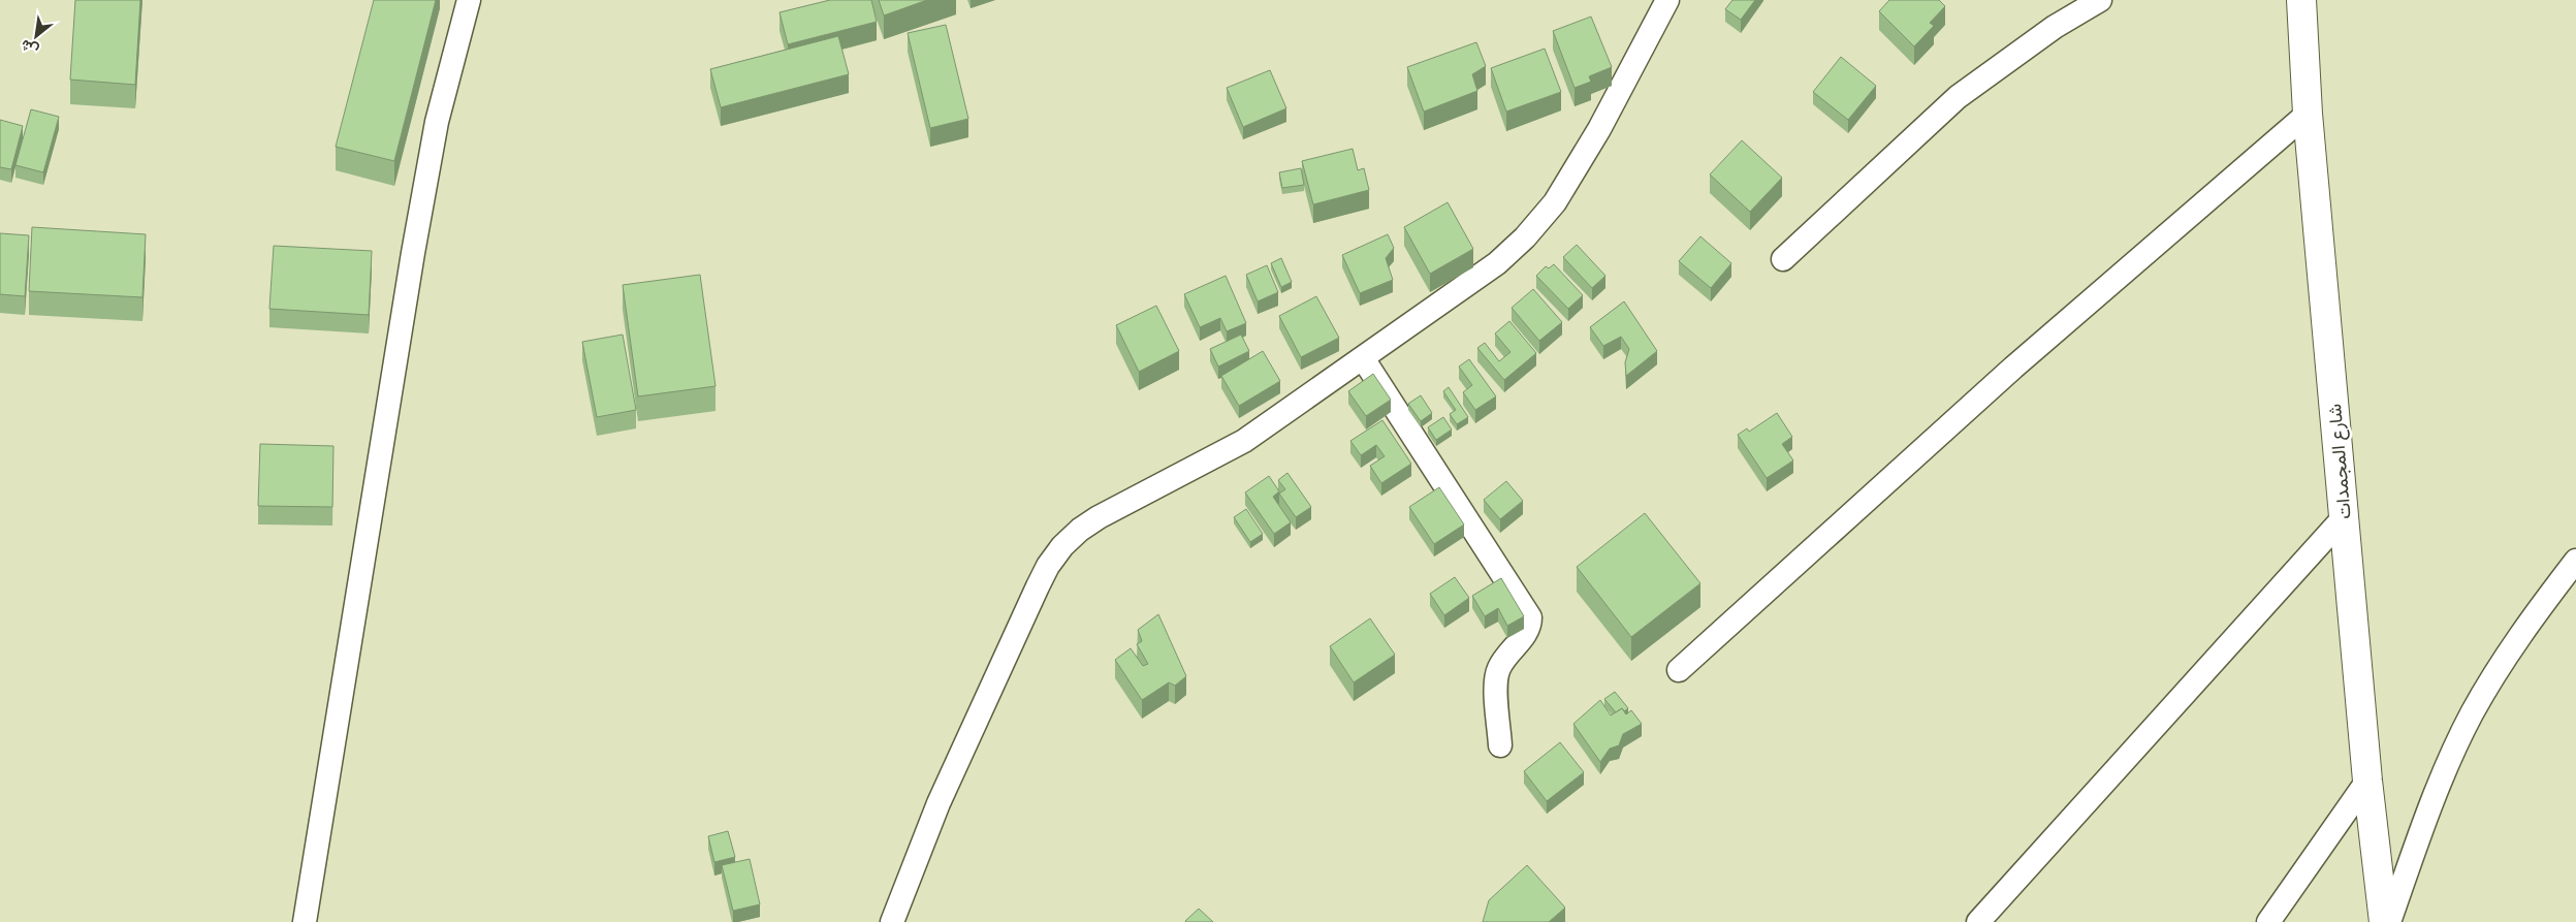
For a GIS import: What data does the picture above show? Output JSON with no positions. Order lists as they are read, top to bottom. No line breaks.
{"streets":{"main road":["شارع المجمدات"]},"north":"bottom left"}
